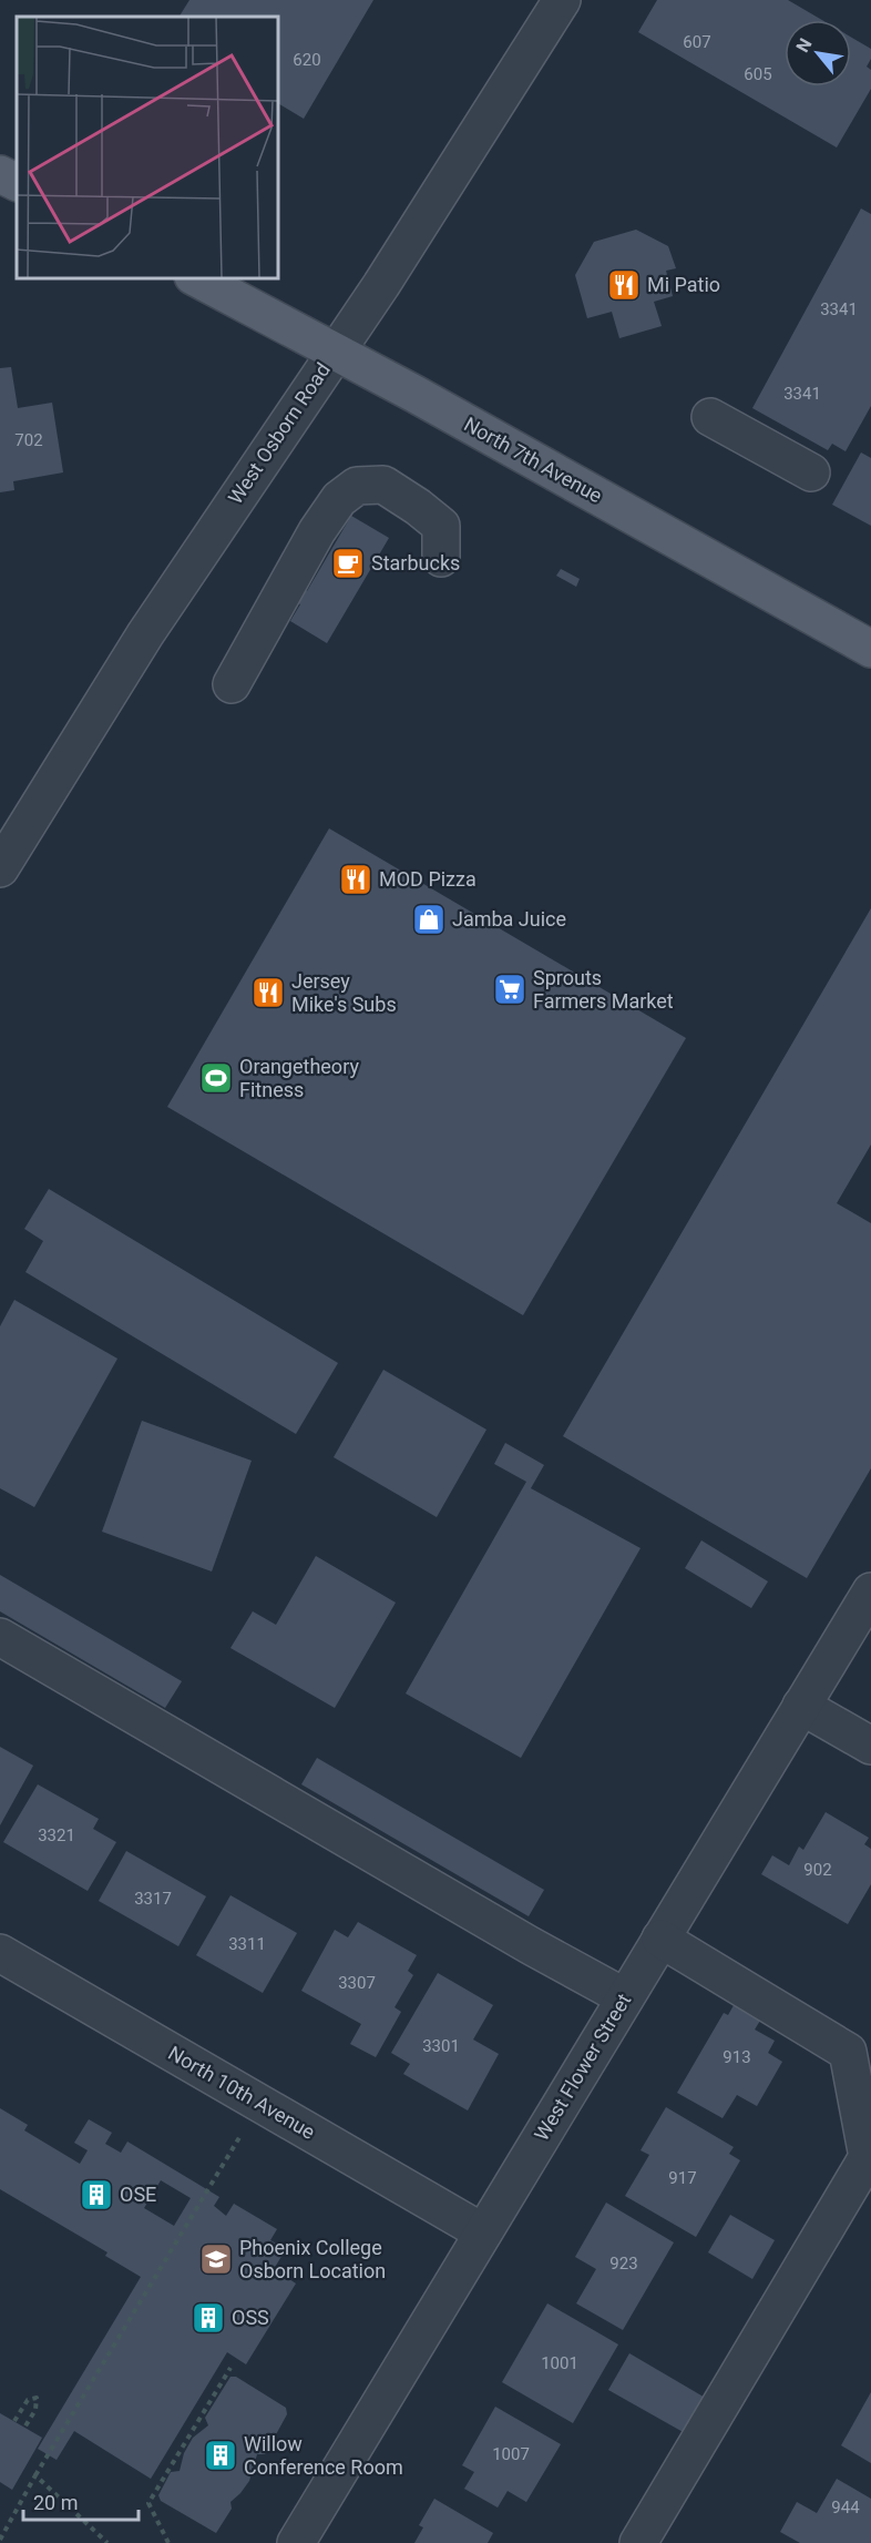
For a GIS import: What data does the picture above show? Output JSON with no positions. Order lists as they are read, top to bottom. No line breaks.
{"streets":{"main road":["North 7th Avenue"],"street":["West Osborn Road","West Flower Street","North 10th Avenue"]},"crossings":[["West Osborn Road","North 7th Avenue"],["West Flower Street","North 10th Avenue"]],"places":{"restaurant":["Mi Patio","MOD Pizza","Jersey Mike's Subs"],"cafe":["Starbucks"],"shop":["Jamba Juice"],"supermarket":["Sprouts Farmers Market"],"sports":["Orangetheory Fitness"],"building":["OSE","OSS","Willow Conference Room"],"school or university":["Phoenix College Osborn Location"]},"house_numbers":["607","620","605","3341","3341","702","3321","902","3317","3311","3307","3301","913","917","923","1001","1007","944"],"scale_bar":"20 m","north":"top left"}
